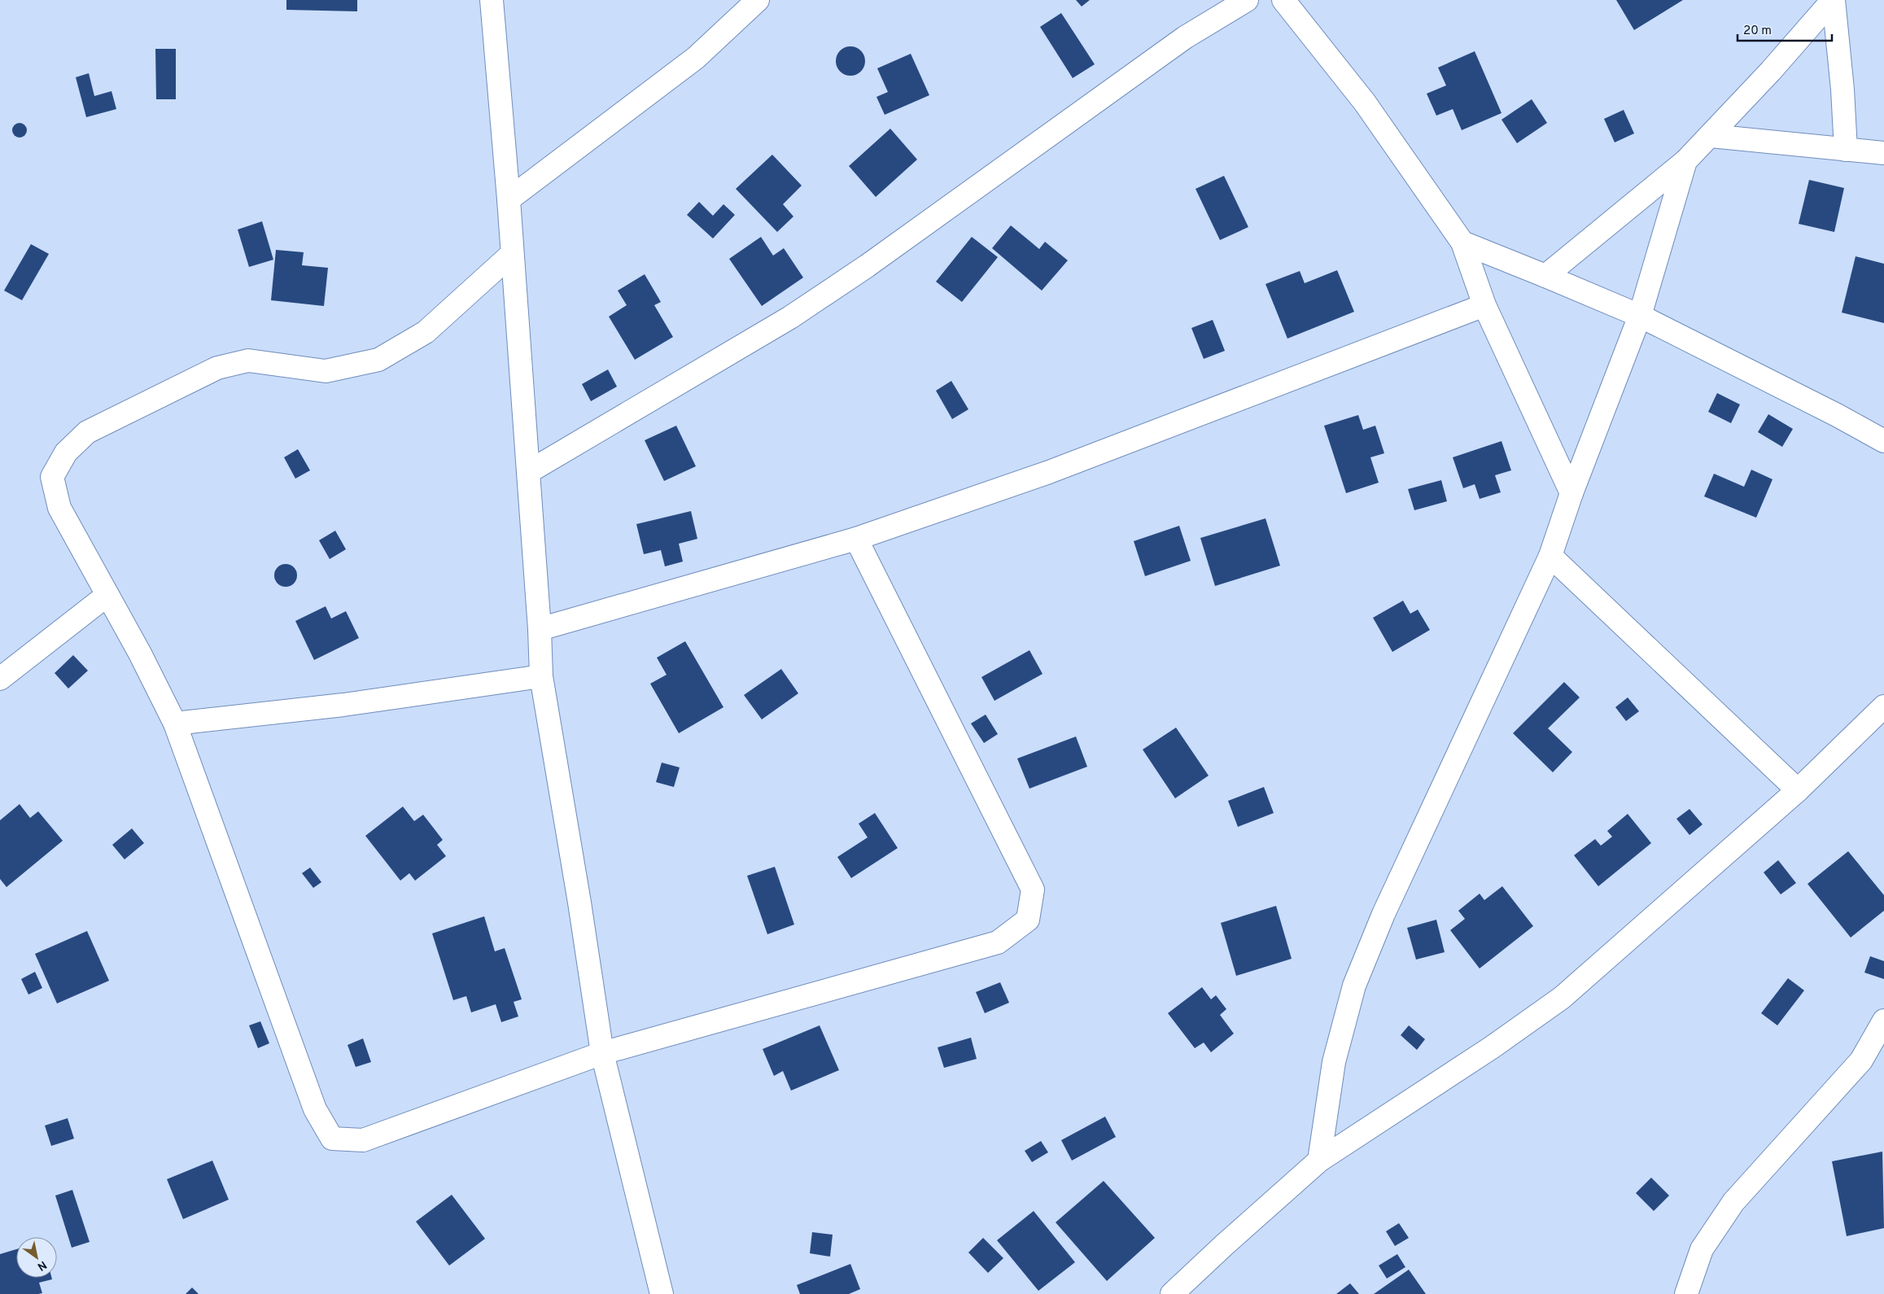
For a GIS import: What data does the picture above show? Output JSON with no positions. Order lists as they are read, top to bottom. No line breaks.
{"scale_bar":"20 m","north":"bottom right"}
